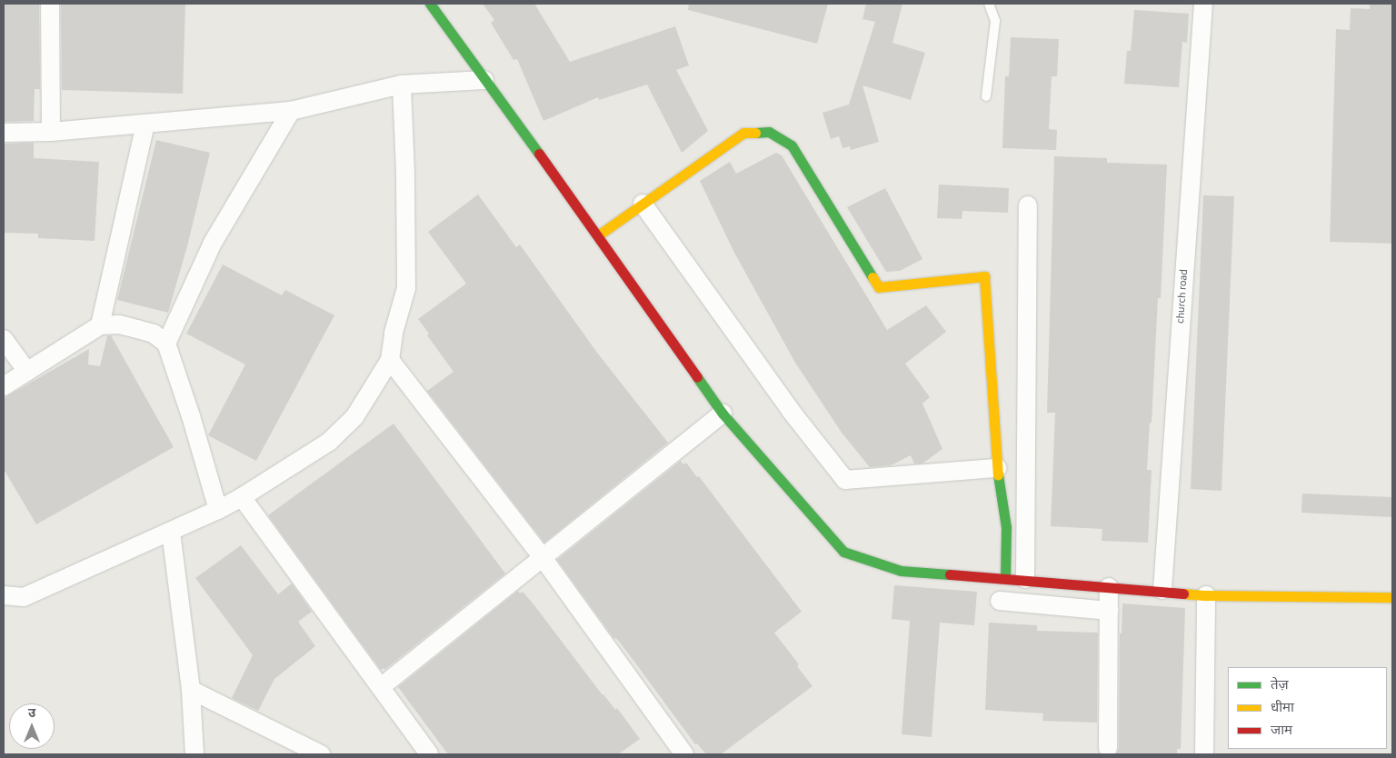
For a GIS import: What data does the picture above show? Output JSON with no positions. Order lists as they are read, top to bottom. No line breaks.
{"streets":{"street":["church road"]},"legend":["तेज़","धीमा","जाम"],"north":"top"}
